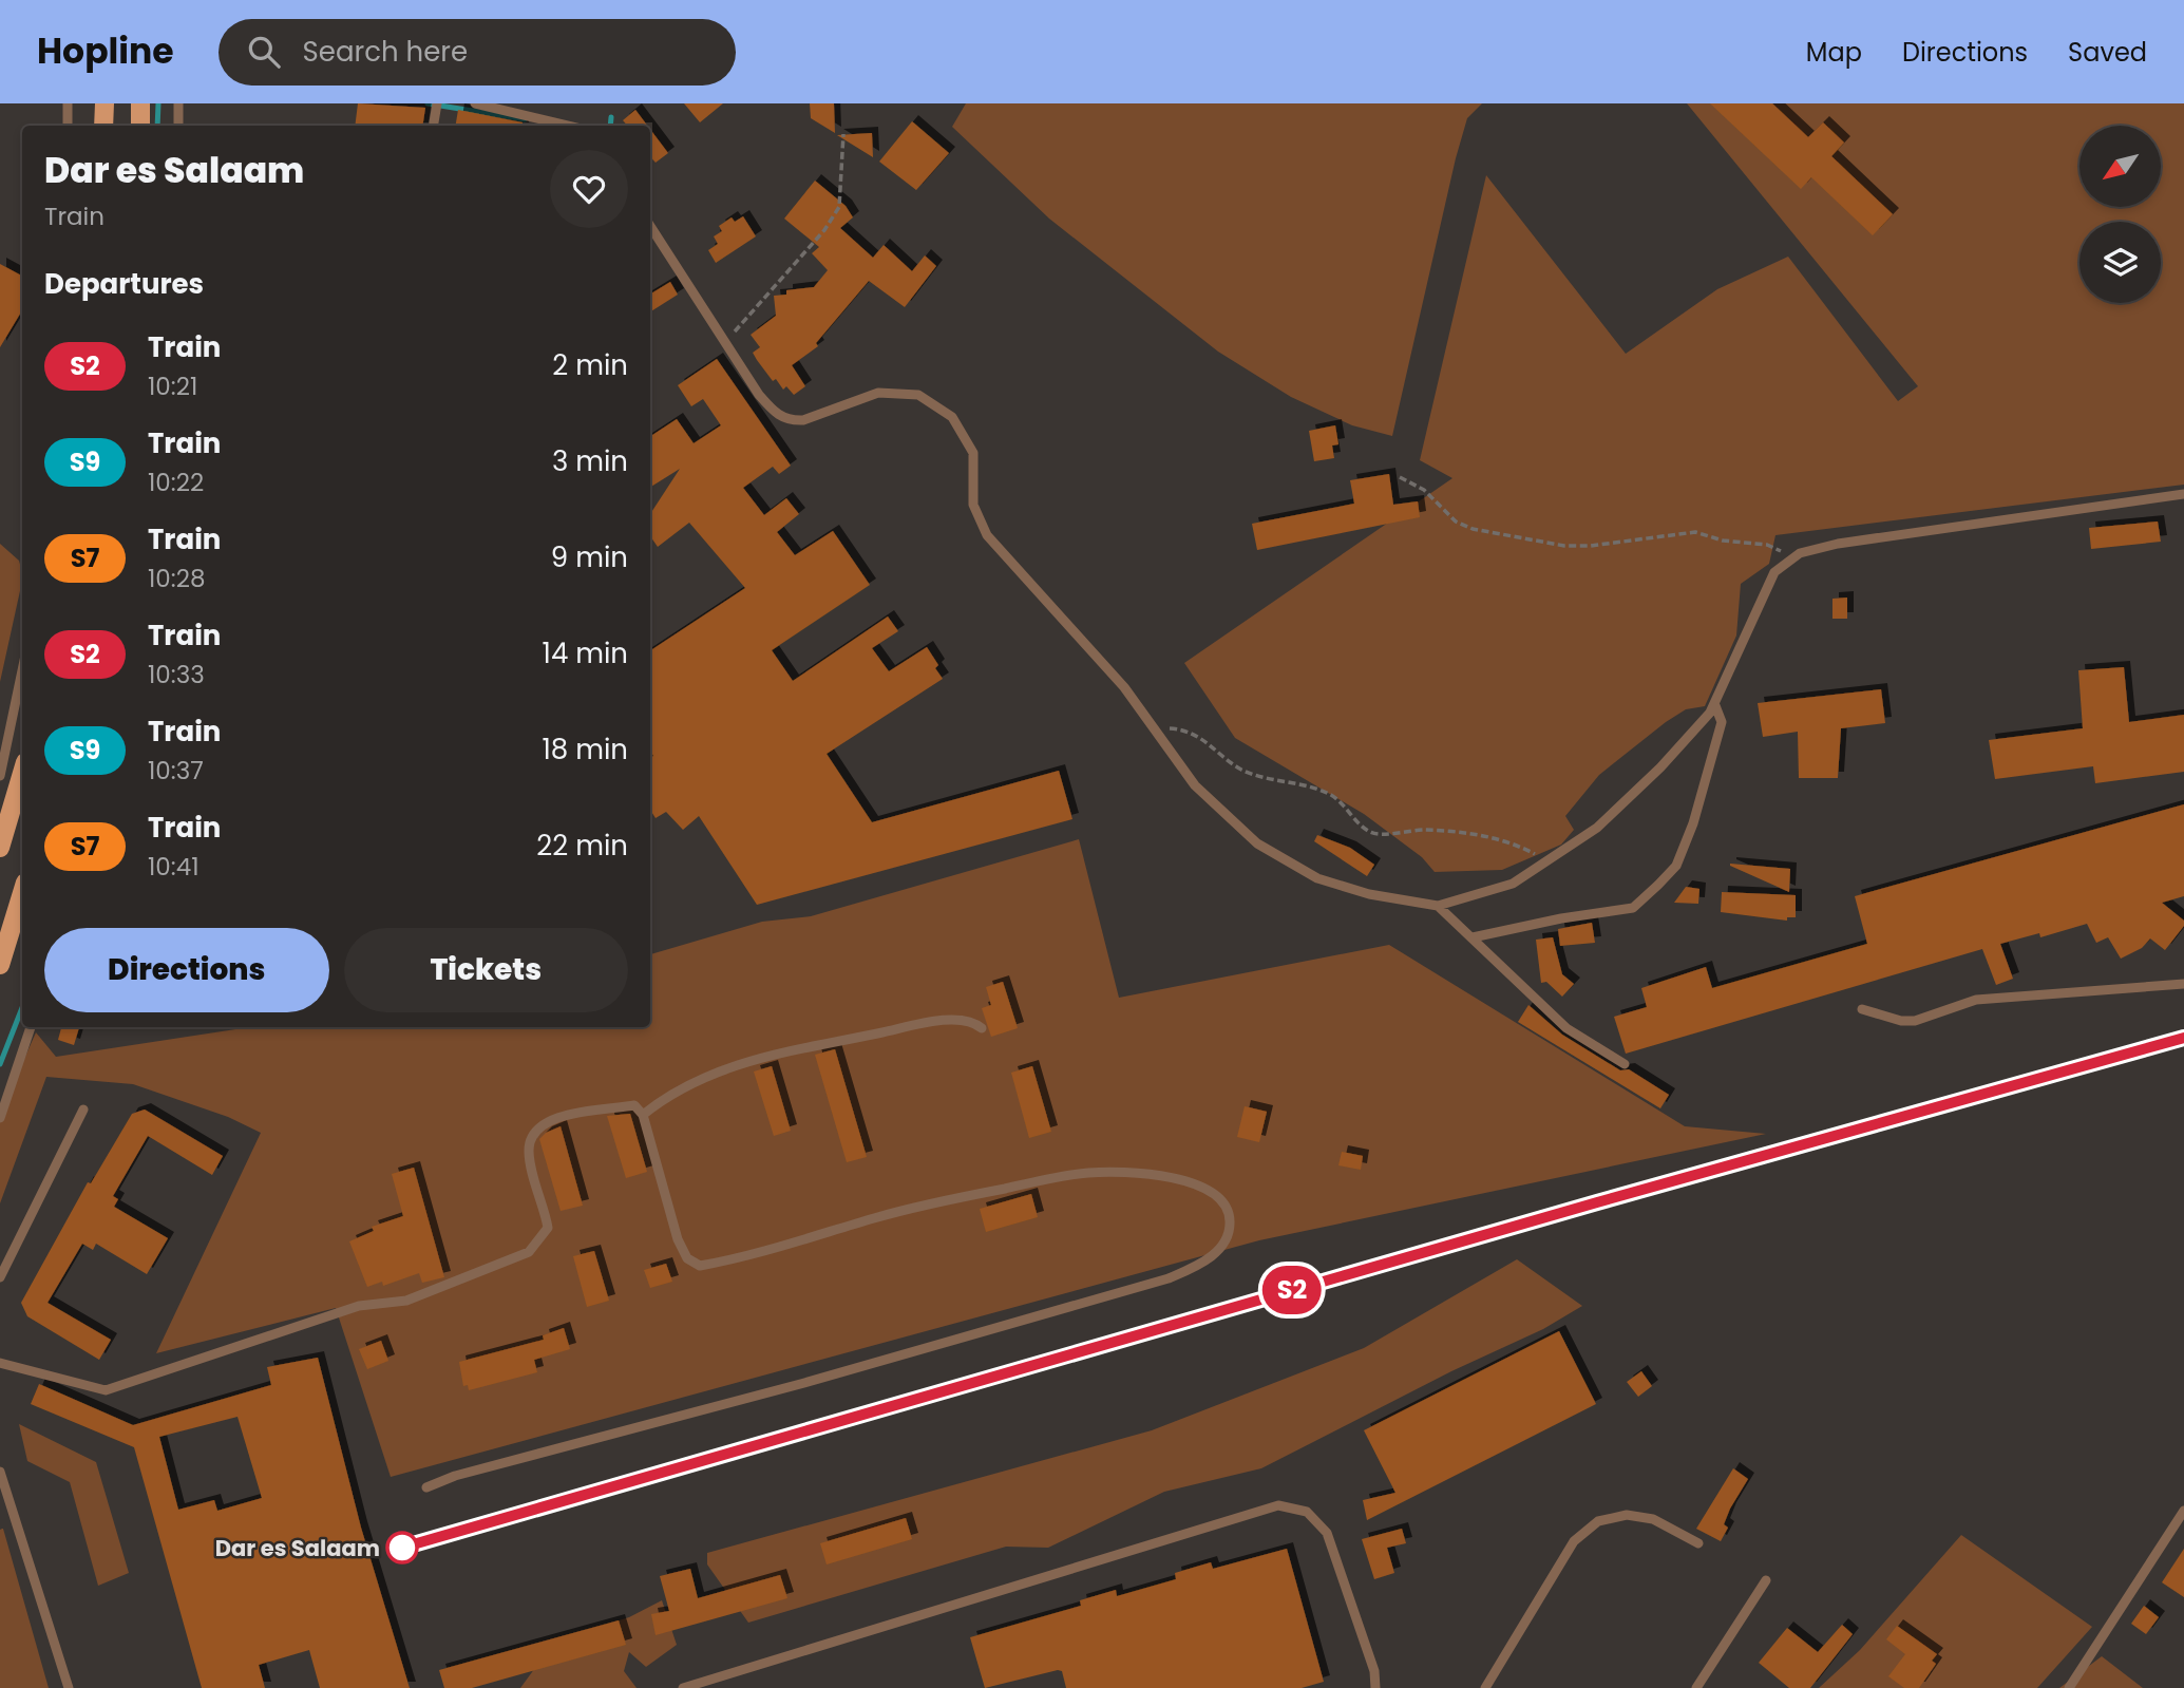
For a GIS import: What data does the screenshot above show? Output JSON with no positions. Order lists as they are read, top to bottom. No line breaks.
{"places":["Dar es Salaam"],"north":"bottom left","page":{"header":"Hopline","search":"Search here","nav":["Map","Directions","Saved"],"on_map":"S2","heading":[["Dar es Salaam","Train"],"Departures"],"list":[{"mark":"S2","name":"Train","note":"10:21","value":"2 min"},{"mark":"S9","name":"Train","note":"10:22","value":"3 min"},{"mark":"S7","name":"Train","note":"10:28","value":"9 min"},{"mark":"S2","name":"Train","note":"10:33","value":"14 min"},{"mark":"S9","name":"Train","note":"10:37","value":"18 min"},{"mark":"S7","name":"Train","note":"10:41","value":"22 min"}],"buttons":["Directions","Tickets"]}}
